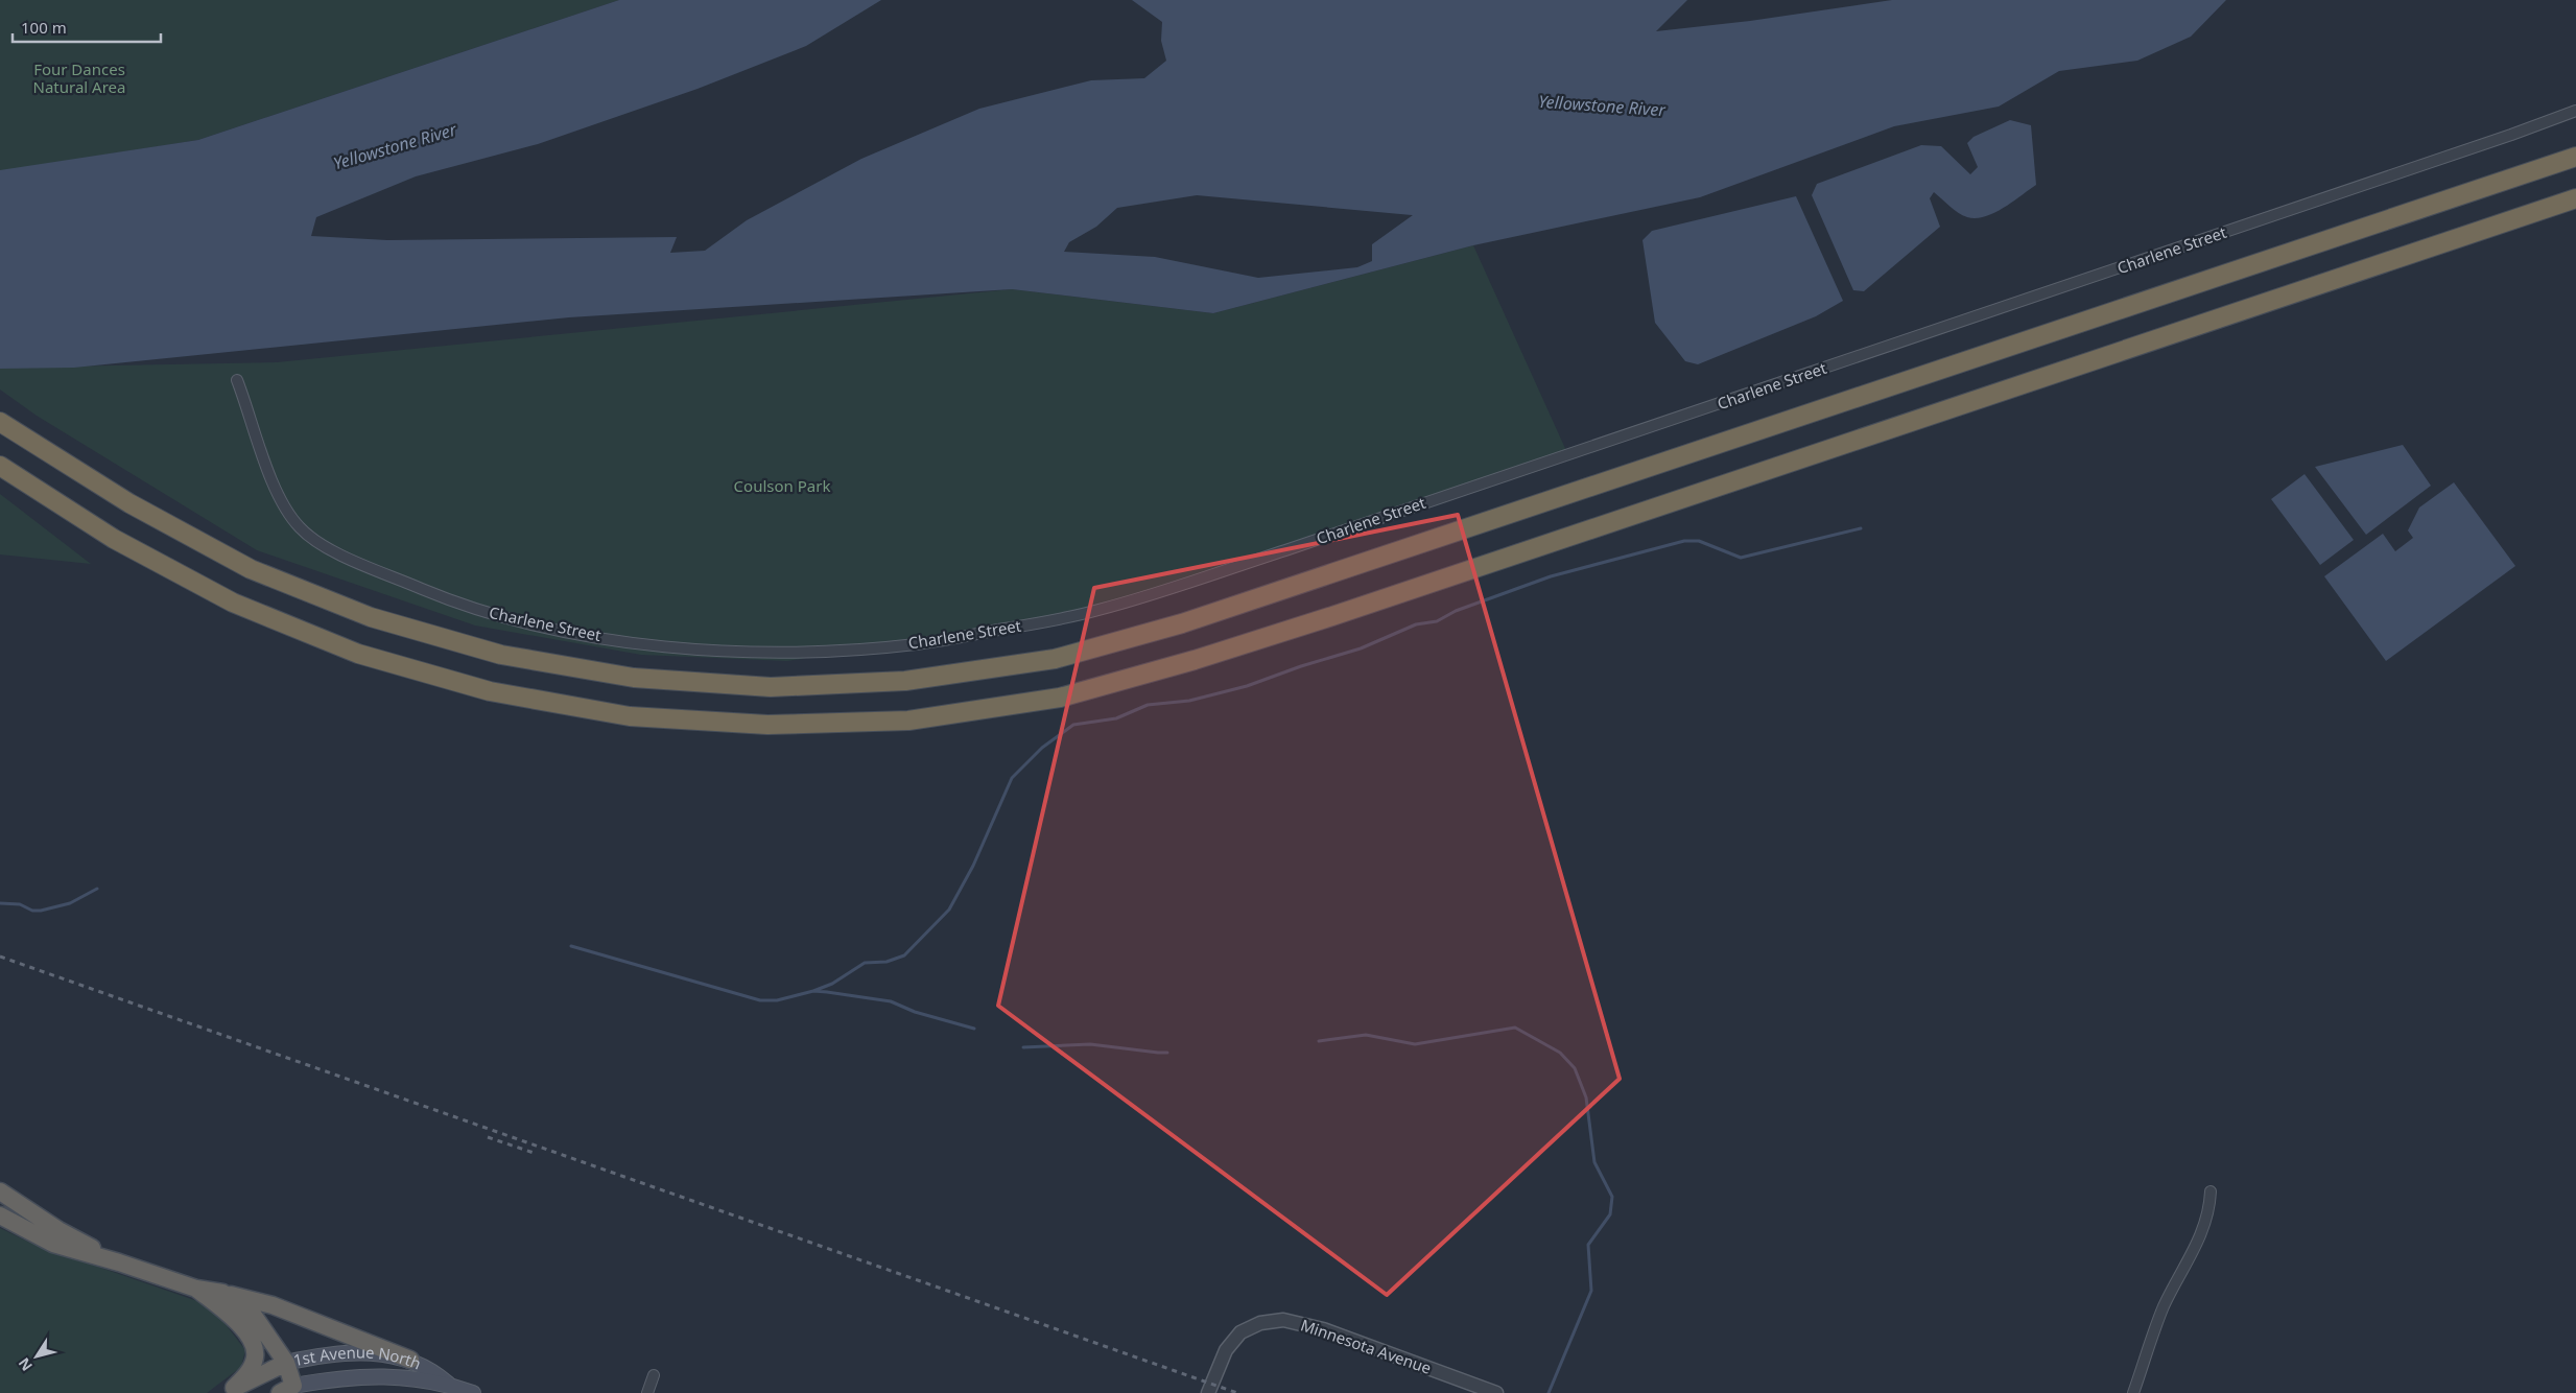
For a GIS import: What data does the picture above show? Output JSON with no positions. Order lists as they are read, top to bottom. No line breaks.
{"streets":{"highway":["1st Avenue North"],"street":["Charlene Street","Minnesota Avenue"]},"water":["Yellowstone River"],"parks":["Four Dances Natural Area","Coulson Park"],"scale_bar":"100 m","north":"bottom left"}
